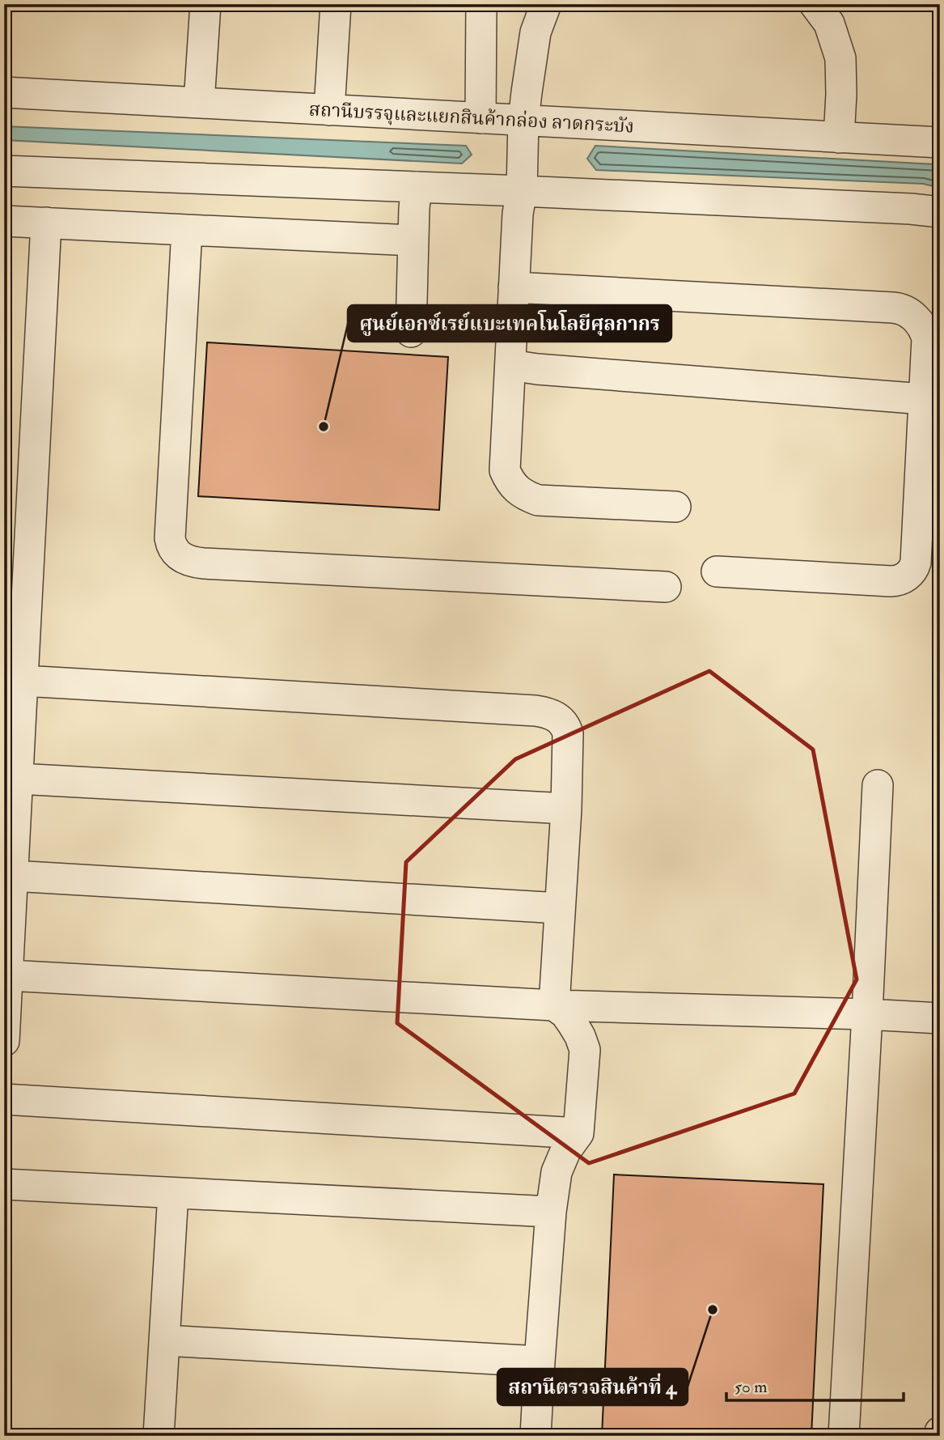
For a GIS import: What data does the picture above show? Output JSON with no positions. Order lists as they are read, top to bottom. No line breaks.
{"streets":{"street":["สถานีบรรจุและแยกสินค้ากล่อง ลาดกระบัง"]},"places":["ศูนย์เอกซ์เรย์แบะเทคโนโลยีศุลกากร","สถานีตรวจสินค้าที่ 4"],"scale_bar":"50 m"}
